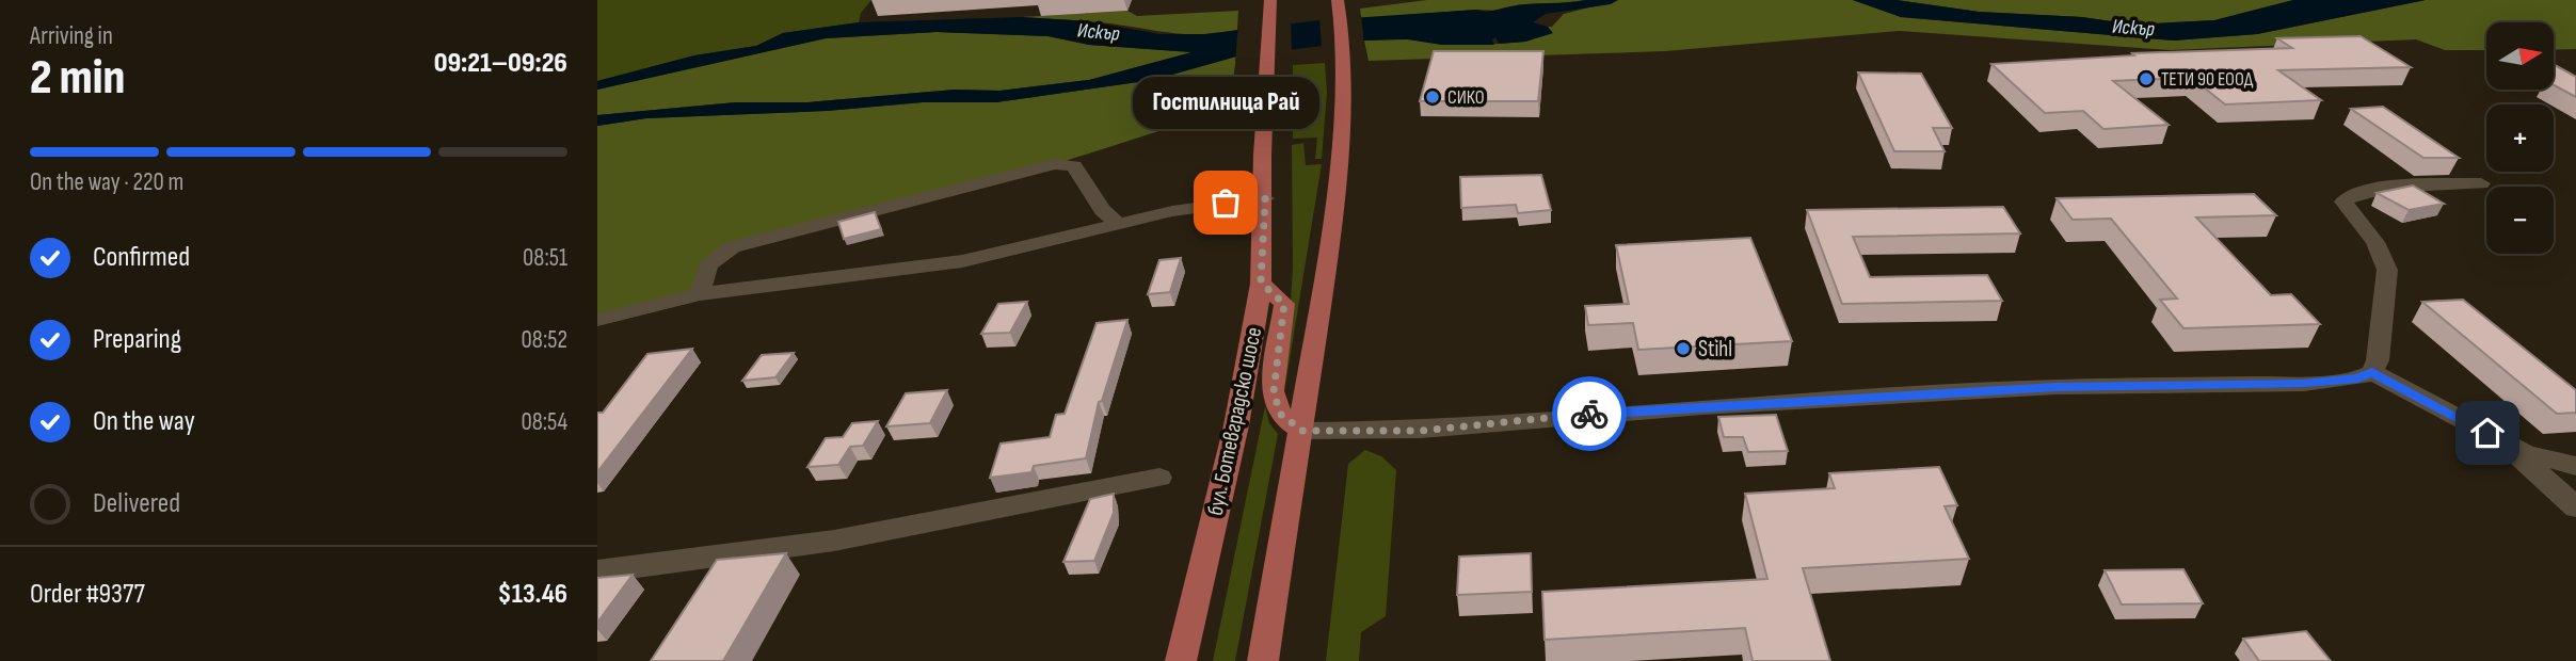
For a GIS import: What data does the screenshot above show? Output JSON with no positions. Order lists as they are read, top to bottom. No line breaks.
{"streets":{"main road":["бул. Ботевградско шосе"]},"water":["Искър"],"places":["ТЕТИ 90 ЕООД","СИКО","Гостилница Рай","Stihl"],"north":"right","page":{"heading":["2 min","Arriving in","09:21–09:26"],"panel":["Order #9377","$13.46"],"map_buttons":["+","−"],"bubble":"Гостилница Рай","bar":"On the way · 220 m","list":[["Confirmed","08:51"],["Preparing","08:52"],["On the way","08:54"],"Delivered"]}}
